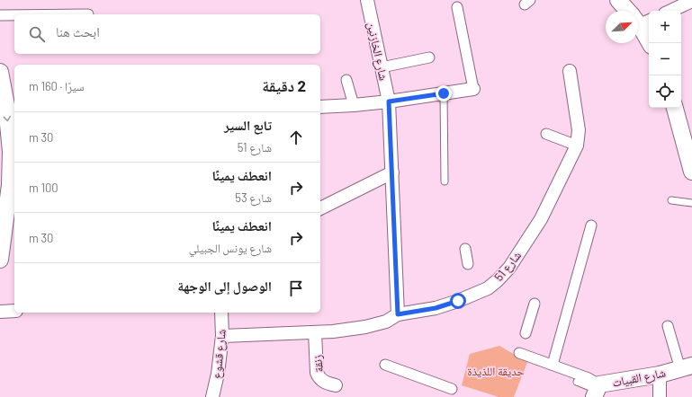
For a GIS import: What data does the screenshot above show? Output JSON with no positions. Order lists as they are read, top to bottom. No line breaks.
{"streets":{"street":["شارع الخازنين","شارع 51","شارع قشوع","زنقة","شارع القبيات"]},"crossings":[["شارع الخازنين","شارع 51"],["شارع 51","شارع قشوع"],["شارع 51","زنقة"]],"parks":["حديقة اللذيذة"],"north":"top right","page":{"map_buttons":["+","−"],"search":"ابحث هنا","heading":["2 دقيقة","سيرًا · 160 m"],"list":[["تابع السير","شارع 51","30 m"],["انعطف يمينًا","شارع 53","100 m"],["انعطف يمينًا","شارع يونس الجبيلي","30 m"],"الوصول إلى الوجهة"]}}
